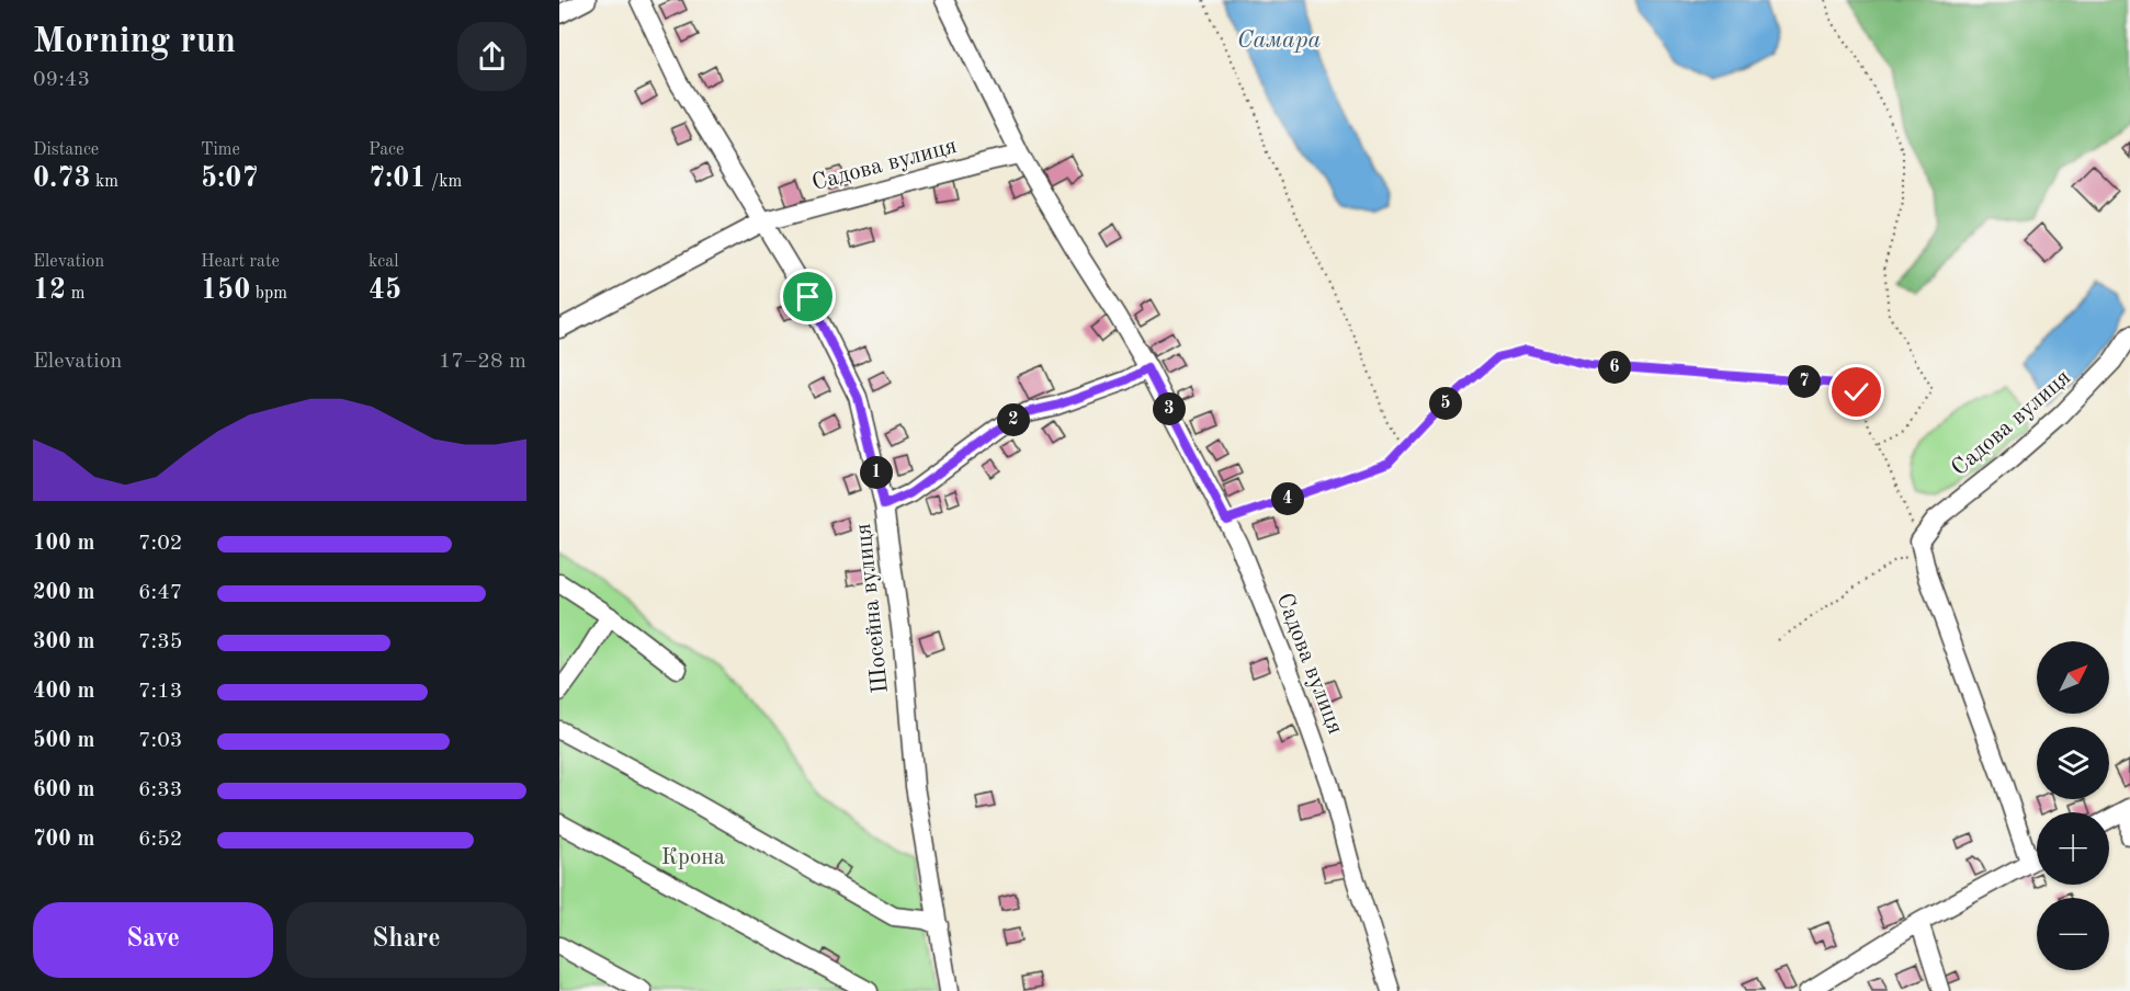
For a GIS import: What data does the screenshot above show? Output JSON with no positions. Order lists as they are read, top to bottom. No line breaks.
{"streets":{"street":["Садова вулиця","Шосейна вулиця"]},"crossings":[["Садова вулиця","Шосейна вулиця"]],"water":["Самара"],"parks":["Крона"],"north":"top right","page":{"heading":["Morning run","09:43"],"stats":[["Distance","0.73 km"],["Time","5:07"],["Pace","7:01 /km"],["Elevation","12 m"],["Heart rate","150 bpm"],["kcal","45"]],"chart":["Elevation","17–28 m"],"pins":["6","7","5","3","2","1","4"],"list":[{"name":"100 m","note":"7:02"},{"name":"200 m","note":"6:47"},{"name":"300 m","note":"7:35"},{"name":"400 m","note":"7:13"},{"name":"500 m","note":"7:03"},{"name":"600 m","note":"6:33"},{"name":"700 m","note":"6:52"}],"map_buttons":["+","−"],"buttons":["Save","Share"]}}
